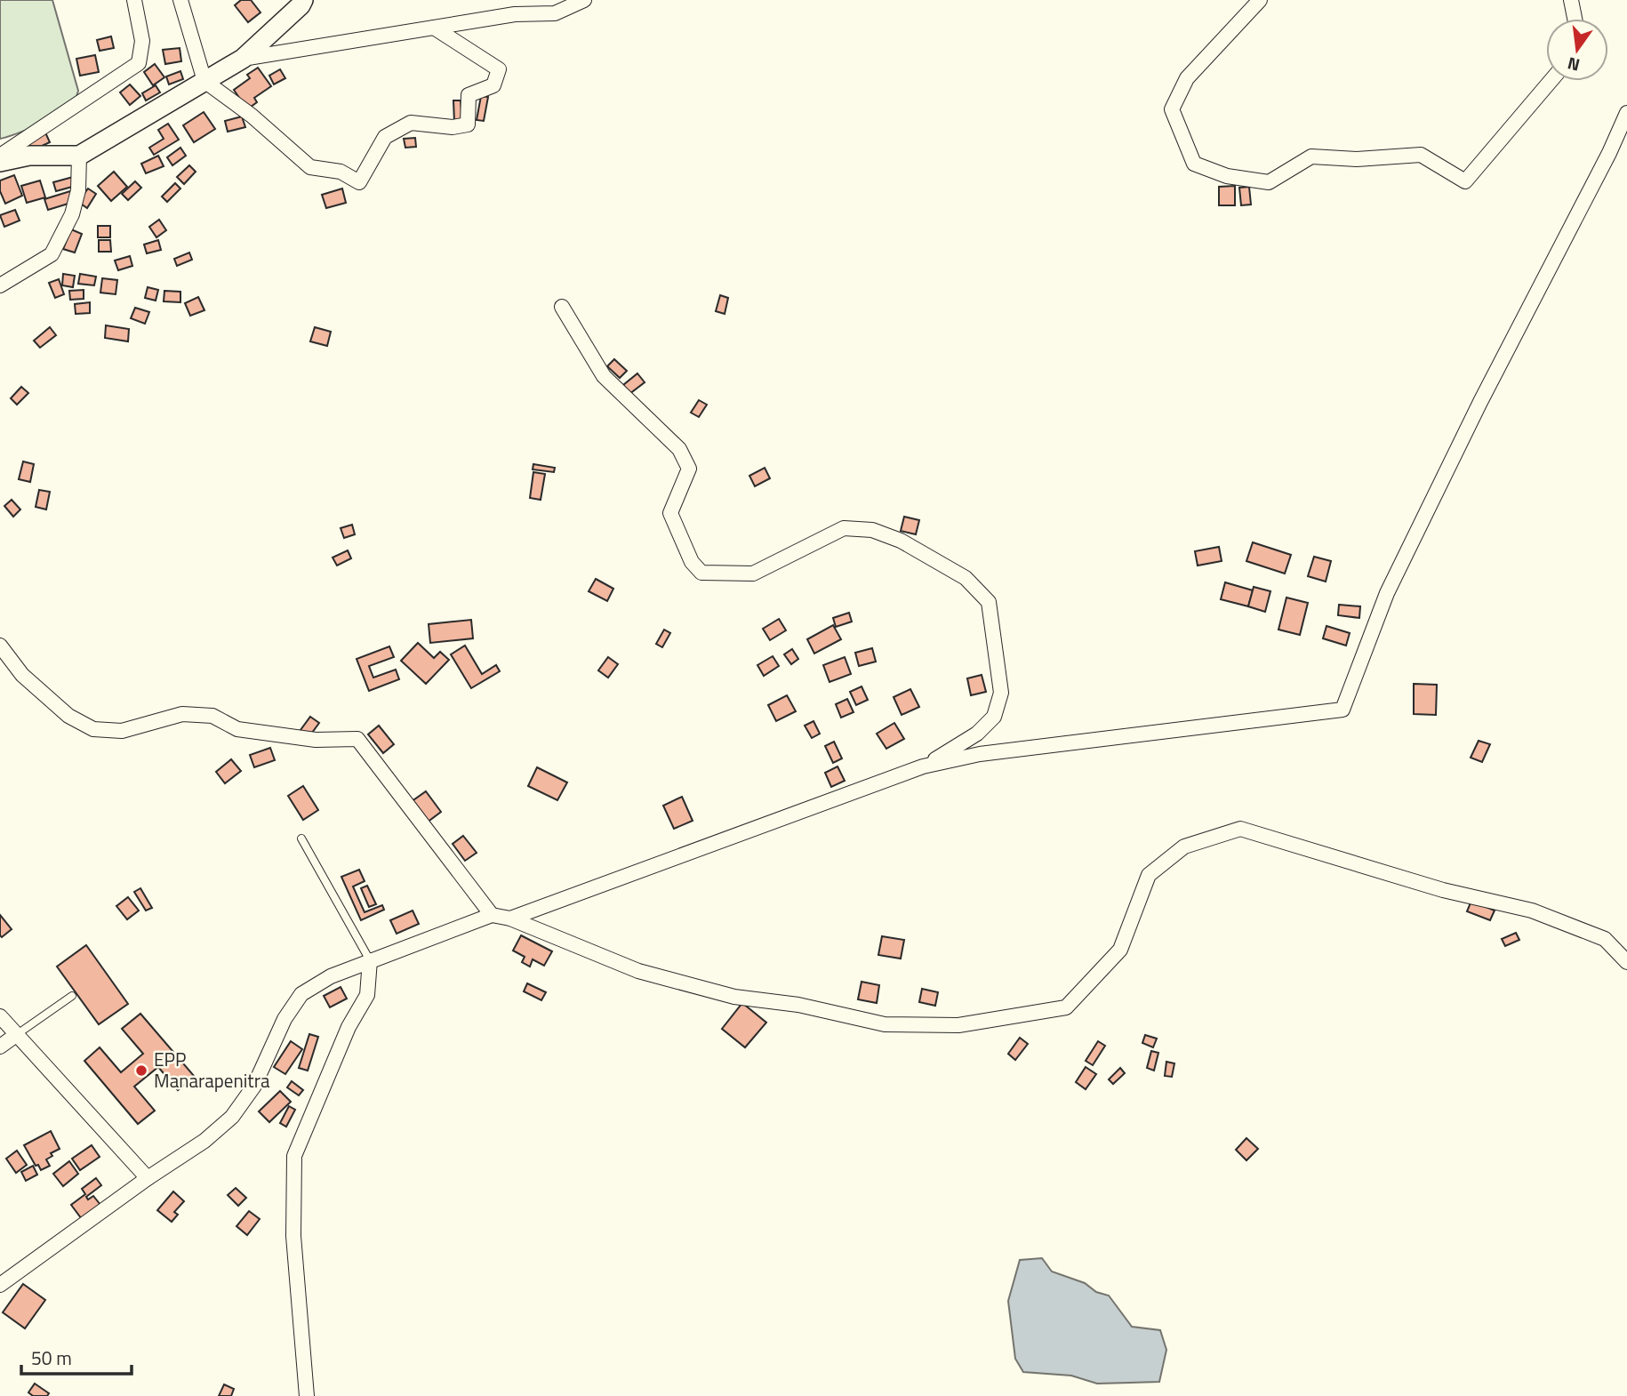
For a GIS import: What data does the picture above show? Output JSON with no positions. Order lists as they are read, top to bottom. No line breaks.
{"places":["EPP Manarapenitra"],"scale_bar":"50 m","north":"bottom"}
